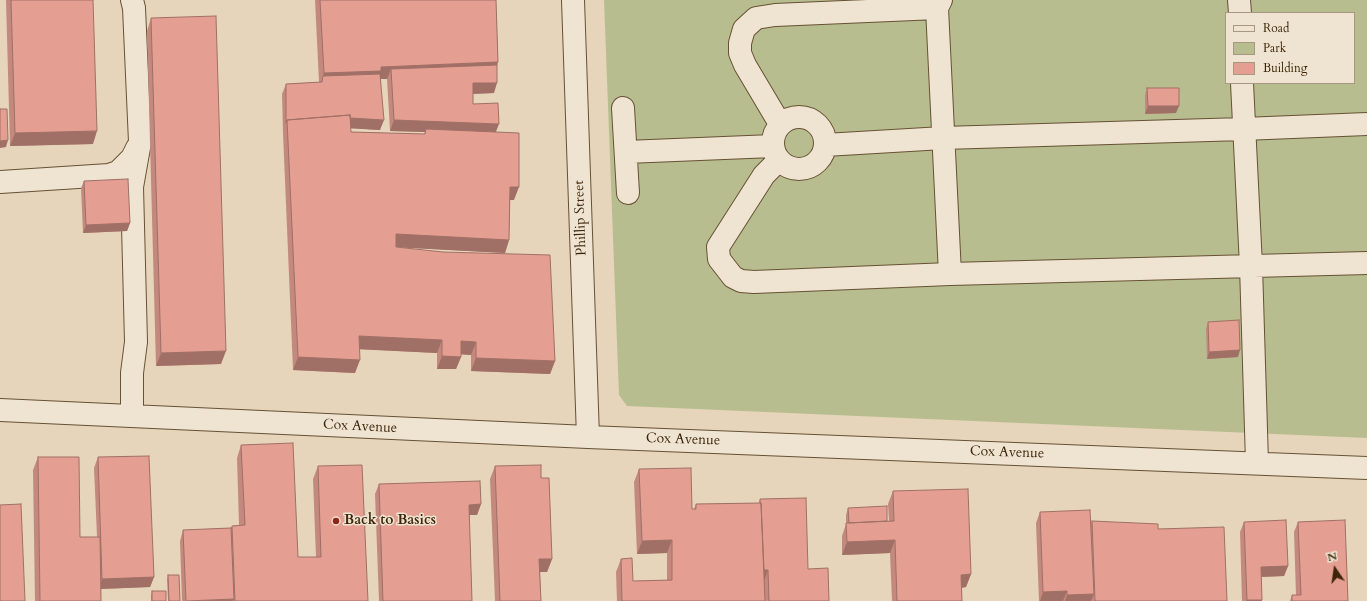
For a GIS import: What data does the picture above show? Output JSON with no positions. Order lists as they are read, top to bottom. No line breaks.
{"streets":{"street":["Phillip Street","Cox Avenue"]},"crossings":[["Phillip Street","Cox Avenue"]],"places":["Back to Basics"],"legend":["Road","Park","Building"],"north":"top"}
